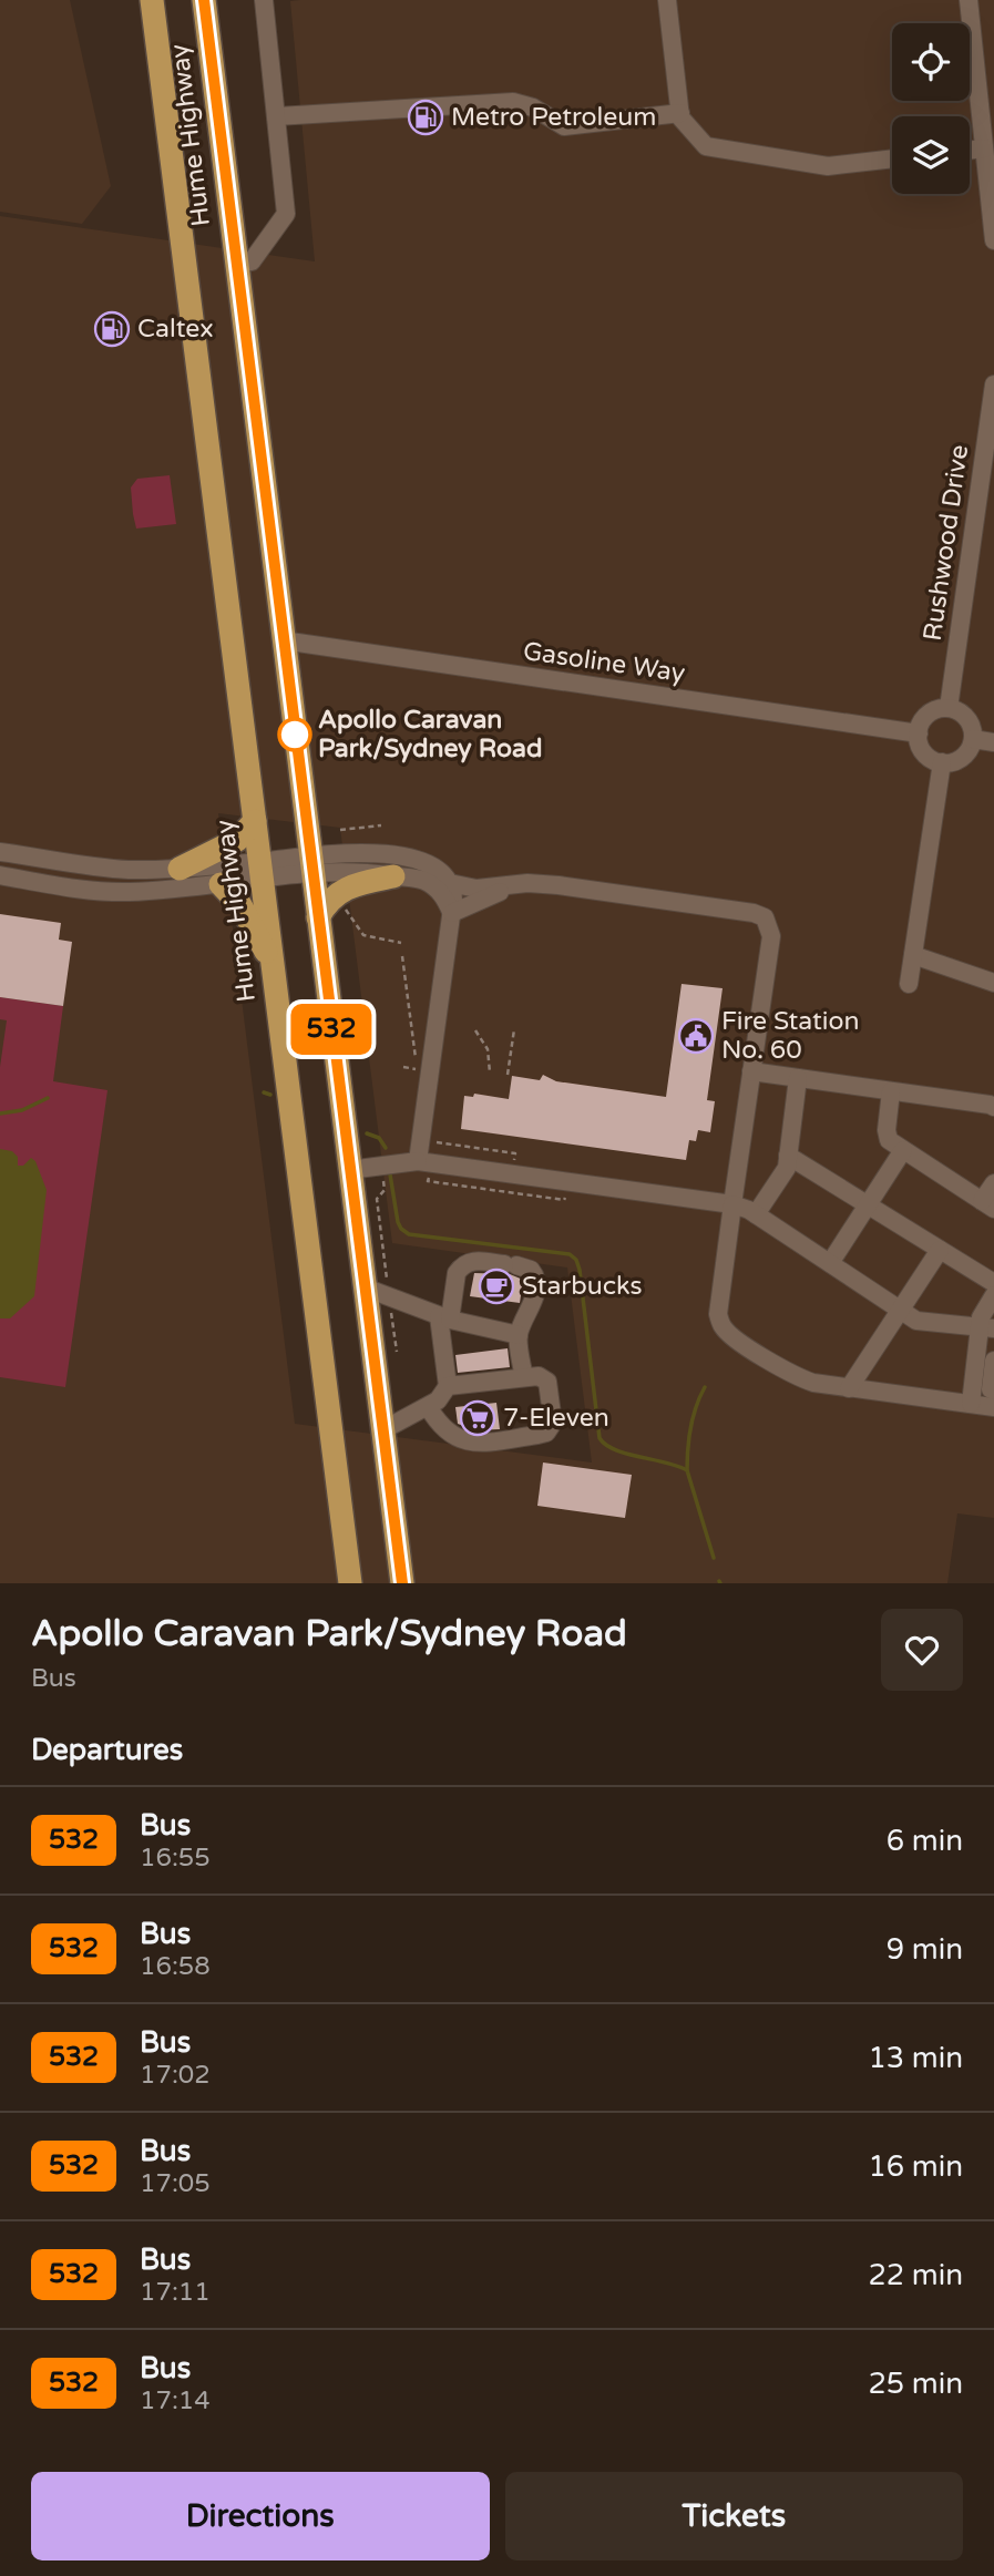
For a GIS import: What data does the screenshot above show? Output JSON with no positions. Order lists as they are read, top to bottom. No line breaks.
{"streets":{"highway":["Hume Highway"],"street":["Rushwood Drive","Gasoline Way"]},"crossings":[["Hume Highway","Gasoline Way"],["Rushwood Drive","Gasoline Way"]],"places":{"fuel station":["Metro Petroleum","Caltex"],"other":["Apollo Caravan Park/Sydney Road"],"public building":["Fire Station No. 60"],"cafe":["Starbucks"],"supermarket":["7-Eleven"]},"lines":["bus line 532"],"page":{"on_map":"532","heading":[["Apollo Caravan Park/Sydney Road","Bus"],"Departures"],"list":[{"mark":"532","name":"Bus","note":"16:55","value":"6 min"},{"mark":"532","name":"Bus","note":"16:58","value":"9 min"},{"mark":"532","name":"Bus","note":"17:02","value":"13 min"},{"mark":"532","name":"Bus","note":"17:05","value":"16 min"},{"mark":"532","name":"Bus","note":"17:11","value":"22 min"},{"mark":"532","name":"Bus","note":"17:14","value":"25 min"}],"buttons":["Directions","Tickets"]}}
